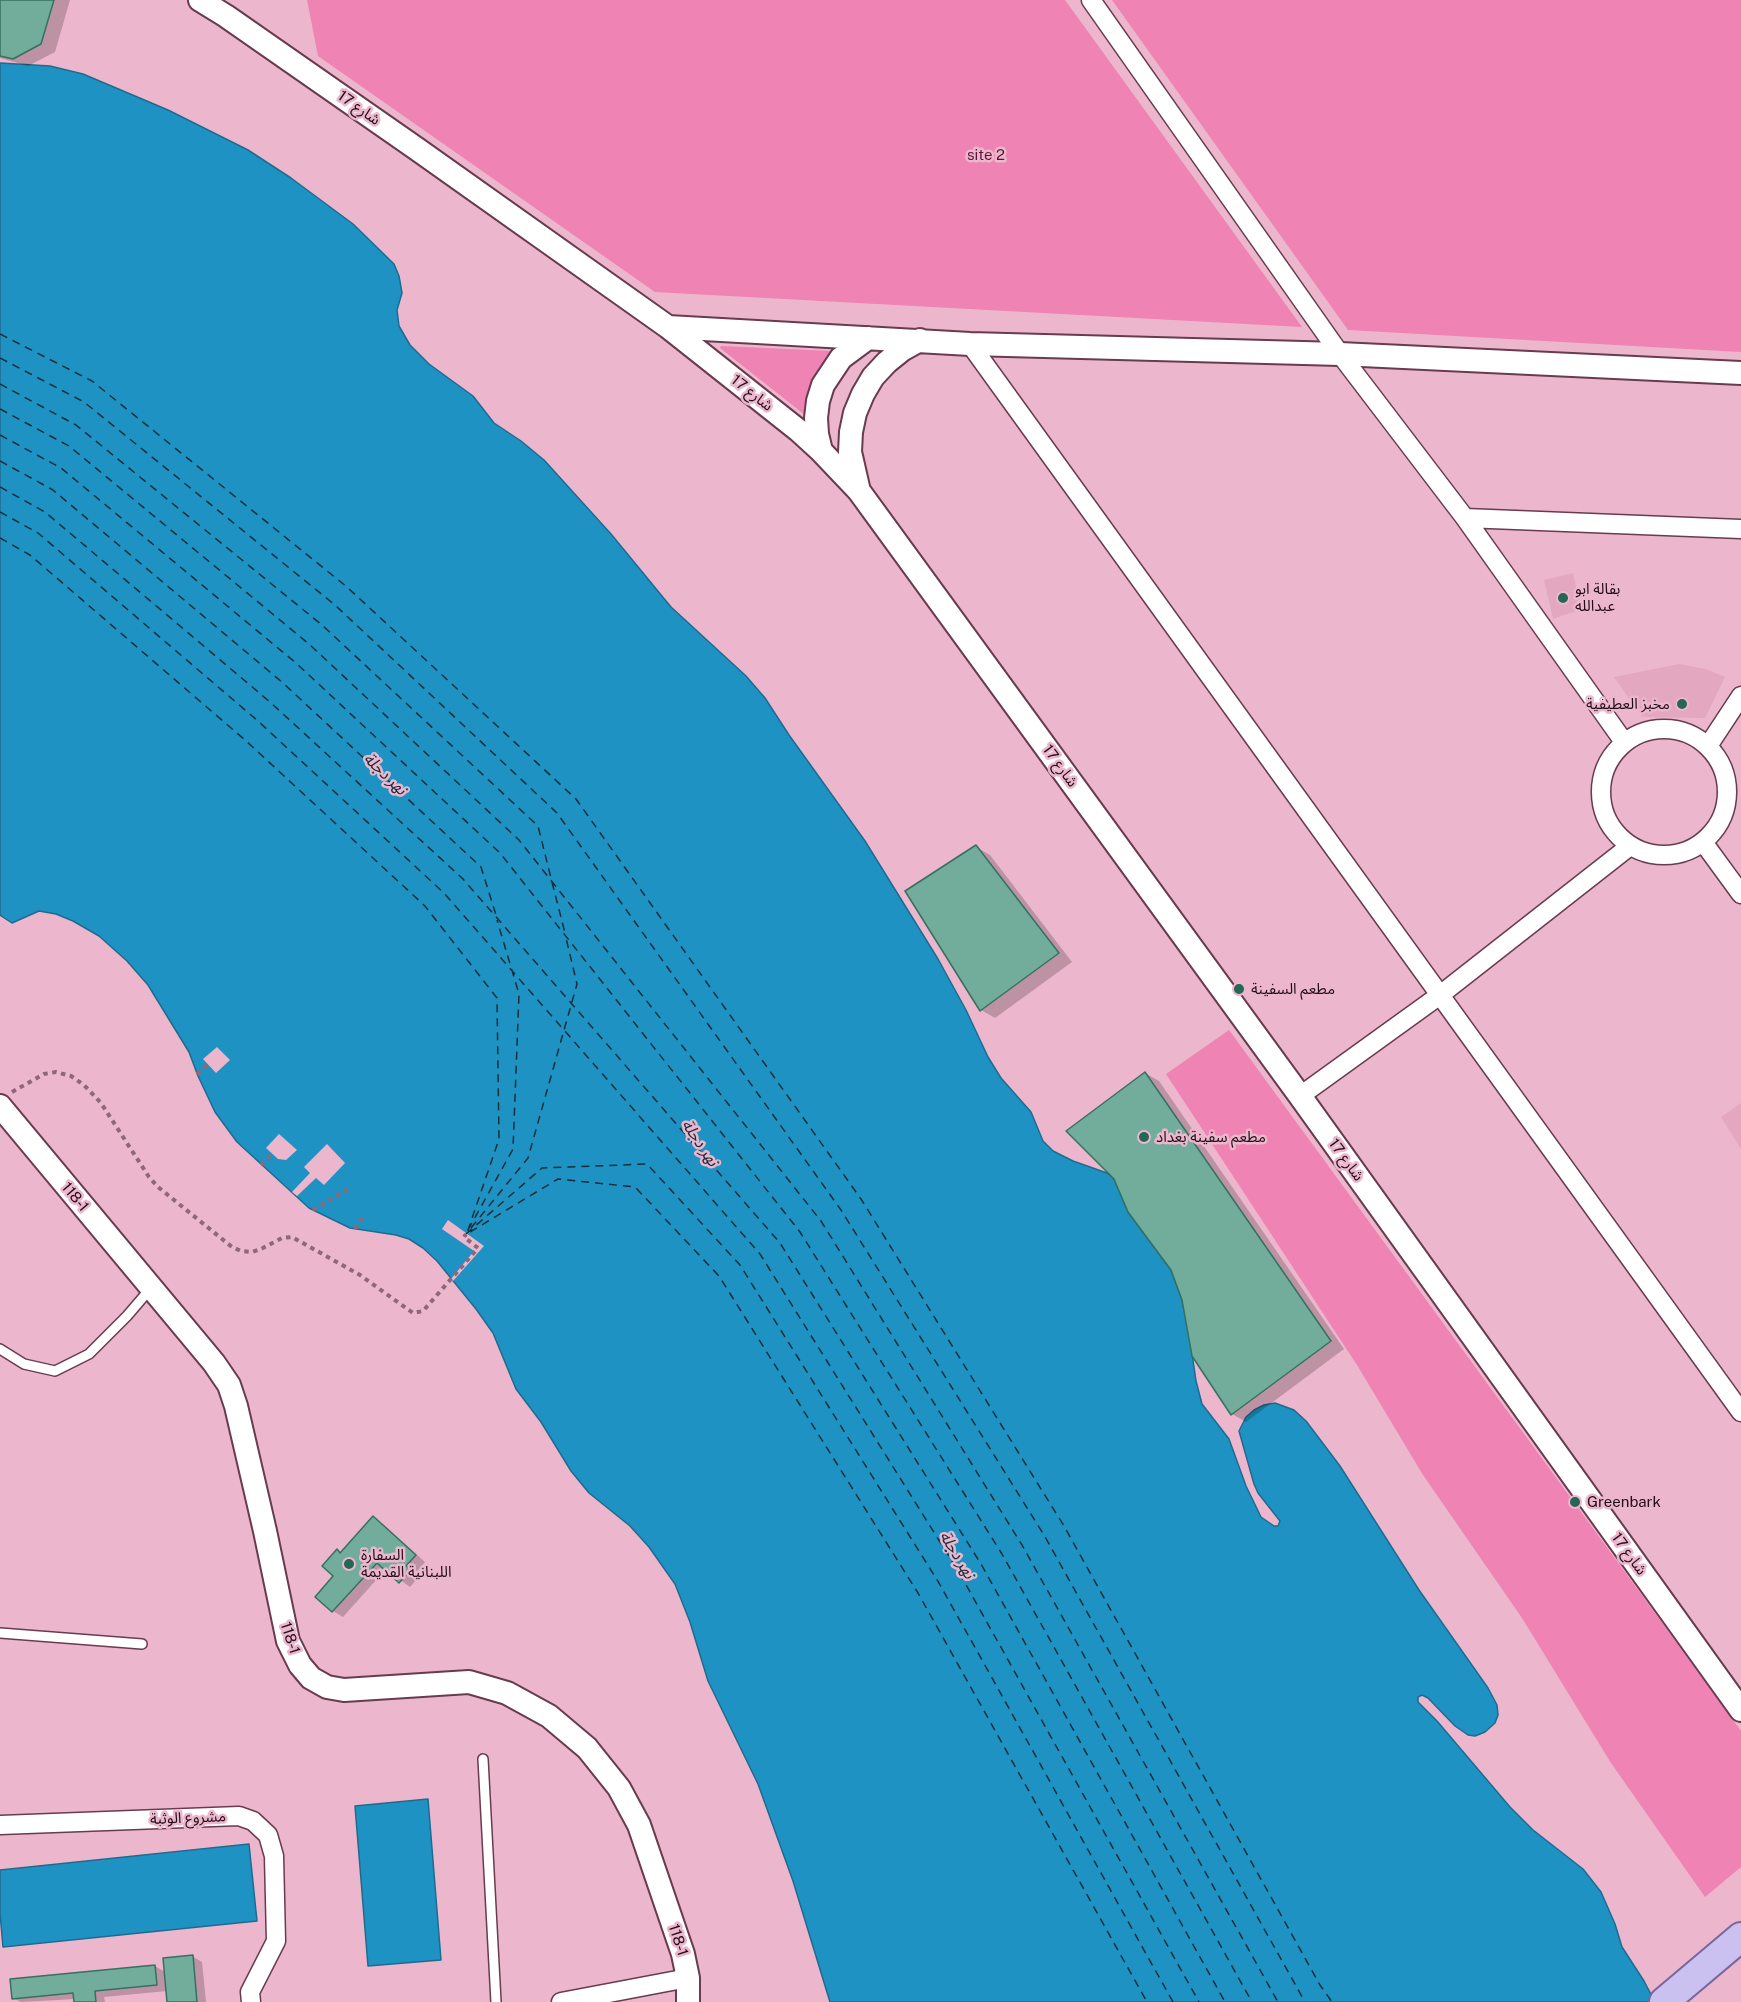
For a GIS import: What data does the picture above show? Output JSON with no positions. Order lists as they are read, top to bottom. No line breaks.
{"streets":{"street":["شارع 17","118-1","مشروع الوثبة"]},"water":["نهر دجلة"],"parks":["site 2"],"places":["بقالة ابو عبدالله","مخبز العطيفية","مطعم السفينة","مطعم سفينة بغداد","Greenbark","السفارة اللبنانية القديمة"]}
